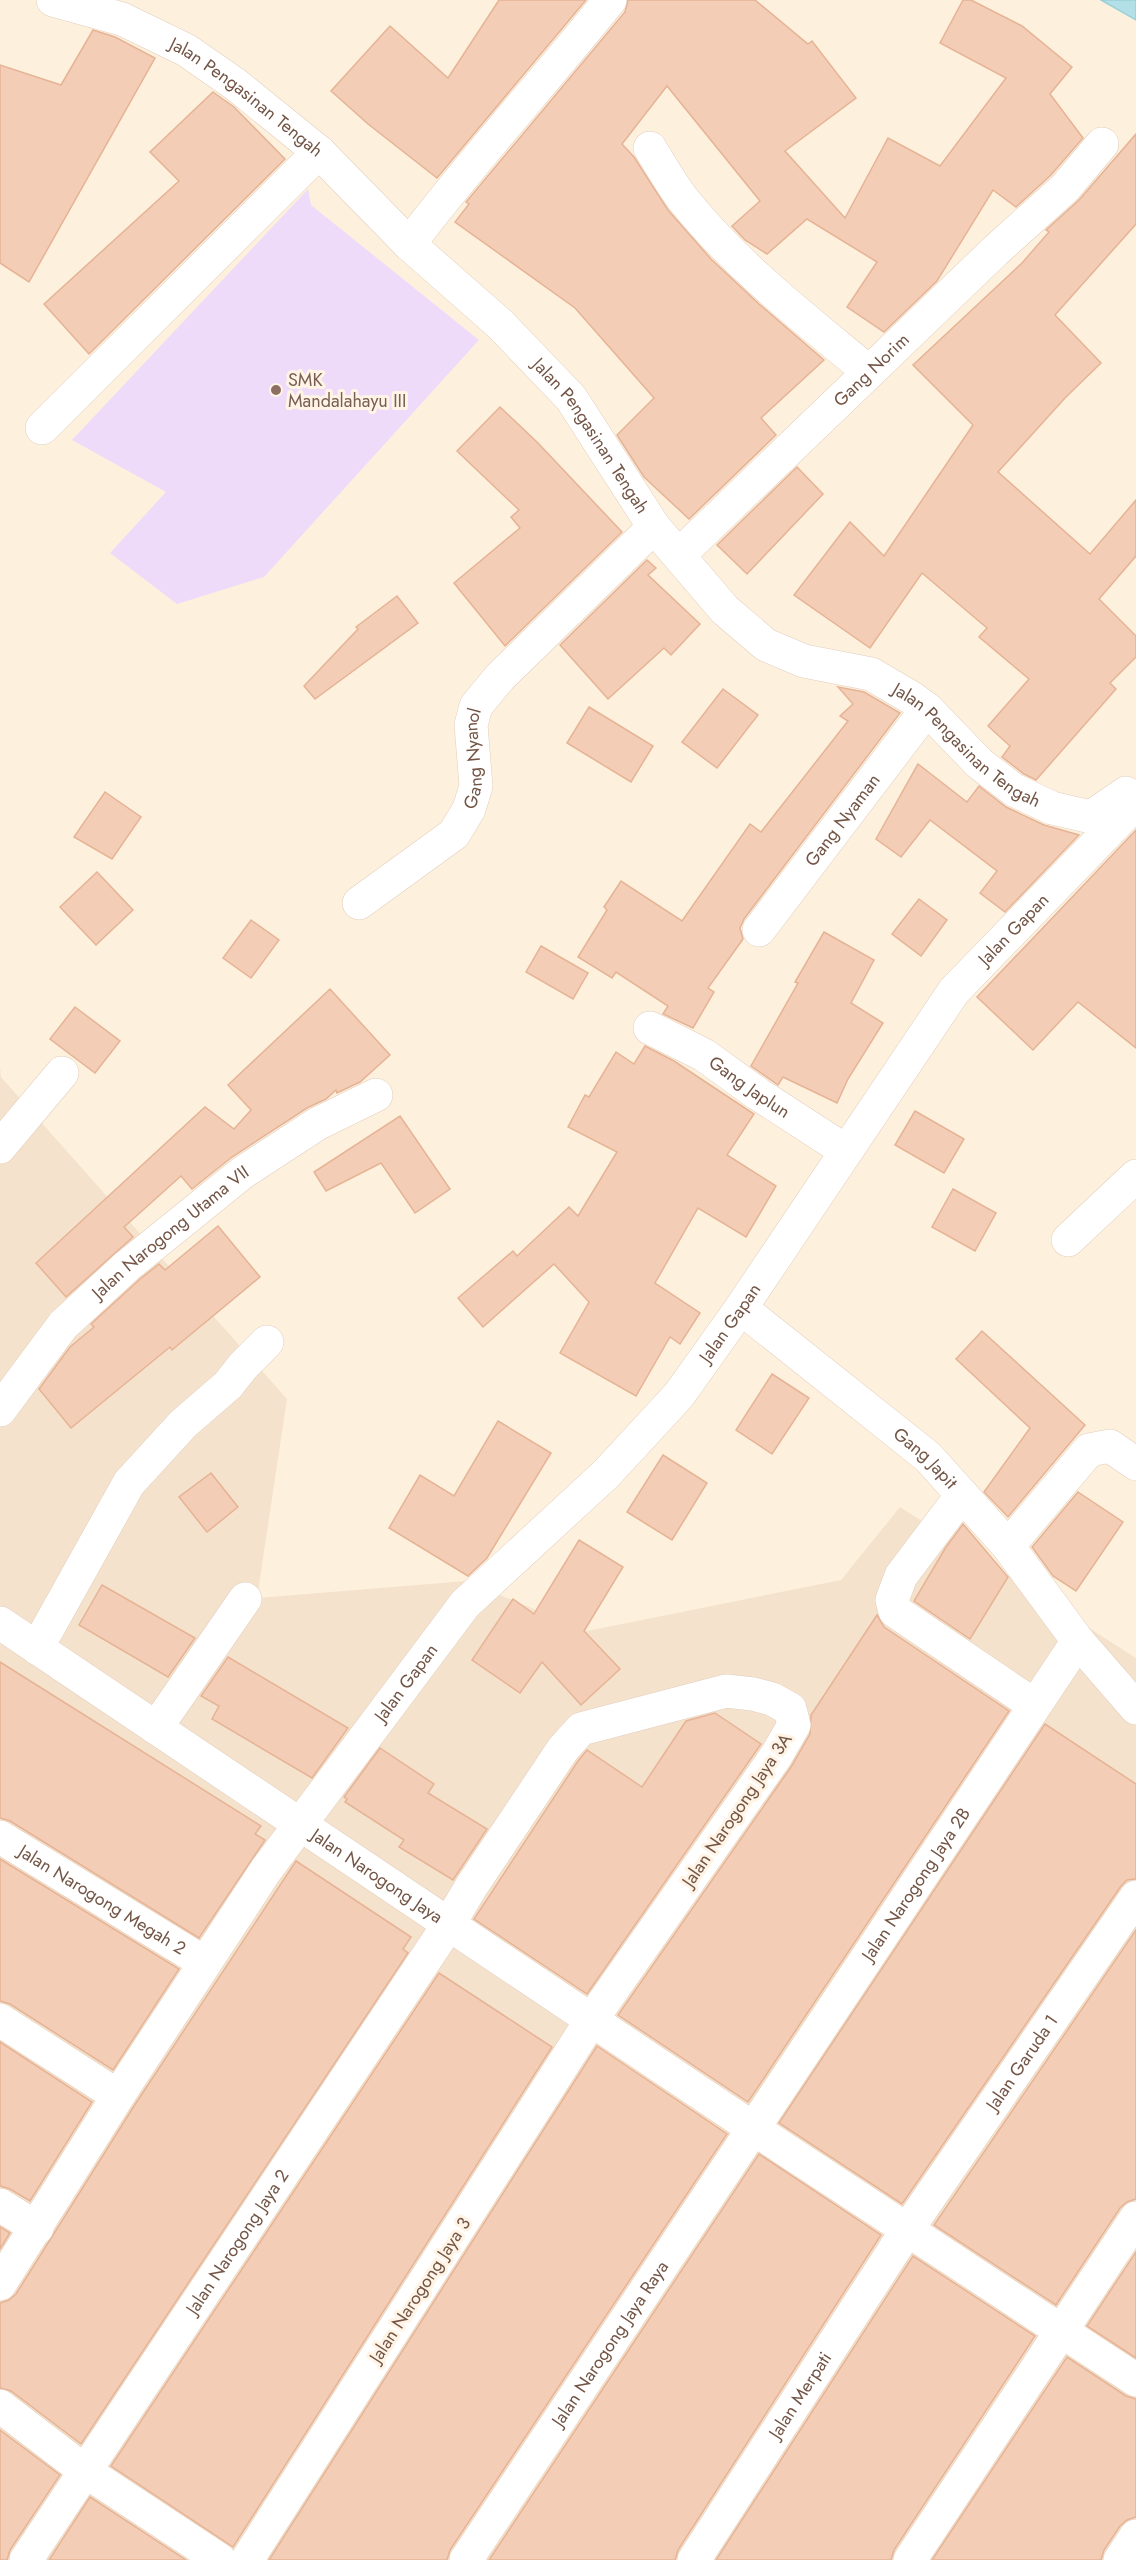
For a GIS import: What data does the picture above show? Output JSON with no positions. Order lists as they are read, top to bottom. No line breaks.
{"streets":{"street":["Jalan Pengasinan Tengah","Gang Norim","Gang Nyanol","Gang Nyaman","Jalan Gapan","Gang Japlun","Jalan Narogong Utama VII","Gang Japit","Jalan Narogong Jaya 3A","Jalan Narogong Jaya","Jalan Narogong Jaya 2B","Jalan Narogong Megah 2","Jalan Garuda 1","Jalan Narogong Jaya 2","Jalan Narogong Jaya 3","Jalan Narogong Jaya Raya","Jalan Merpati"]},"crossings":[["Jalan Pengasinan Tengah","Gang Norim"],["Jalan Pengasinan Tengah","Gang Nyanol"],["Jalan Pengasinan Tengah","Gang Nyaman"],["Jalan Gapan","Gang Japlun"],["Jalan Gapan","Gang Japit"],["Jalan Gapan","Jalan Narogong Jaya"],["Jalan Gapan","Jalan Narogong Megah 2"],["Gang Japit","Jalan Narogong Jaya 2B"],["Jalan Narogong Jaya 3A","Jalan Narogong Jaya"],["Jalan Narogong Jaya 3A","Jalan Narogong Jaya 2"],["Jalan Narogong Jaya 3A","Jalan Narogong Jaya 3"],["Jalan Narogong Jaya","Jalan Narogong Jaya 2B"],["Jalan Narogong Jaya","Jalan Garuda 1"],["Jalan Narogong Jaya","Jalan Narogong Jaya 2"],["Jalan Narogong Jaya","Jalan Narogong Jaya 3"],["Jalan Narogong Jaya","Jalan Narogong Jaya Raya"],["Jalan Narogong Jaya","Jalan Merpati"],["Jalan Narogong Jaya 2B","Jalan Narogong Jaya Raya"],["Jalan Garuda 1","Jalan Merpati"]],"places":["SMK Mandalahayu III"]}
